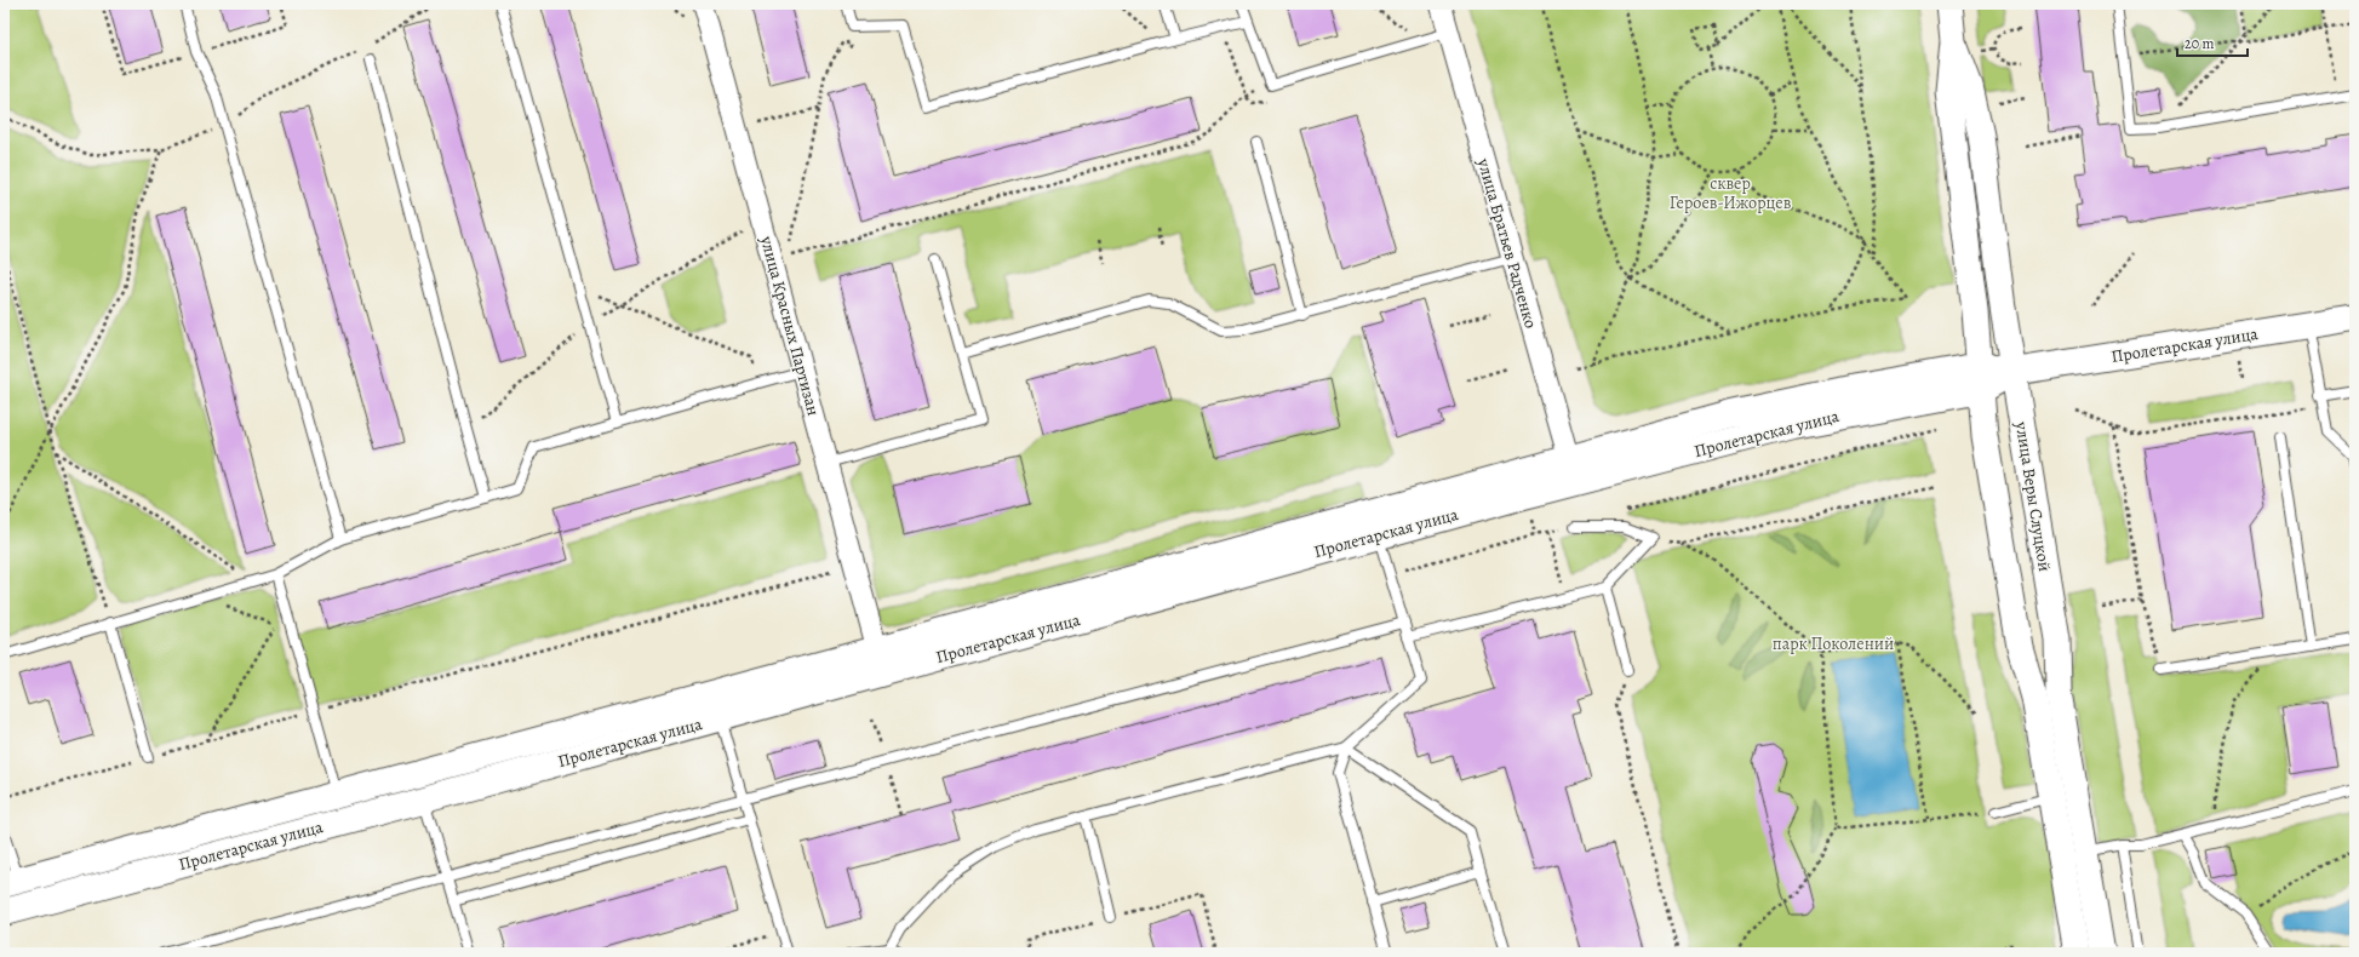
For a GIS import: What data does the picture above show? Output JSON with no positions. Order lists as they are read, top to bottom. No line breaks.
{"streets":{"main road":["Пролетарская улица"],"street":["улица Братьев Радченко","улица Красных Партизан","улица Веры Слуцкой"]},"crossings":[["улица Братьев Радченко","Пролетарская улица"],["улица Красных Партизан","Пролетарская улица"],["Пролетарская улица","улица Веры Слуцкой"]],"parks":["сквер Героев-Ижорцев","парк Поколений"],"scale_bar":"20 m"}
